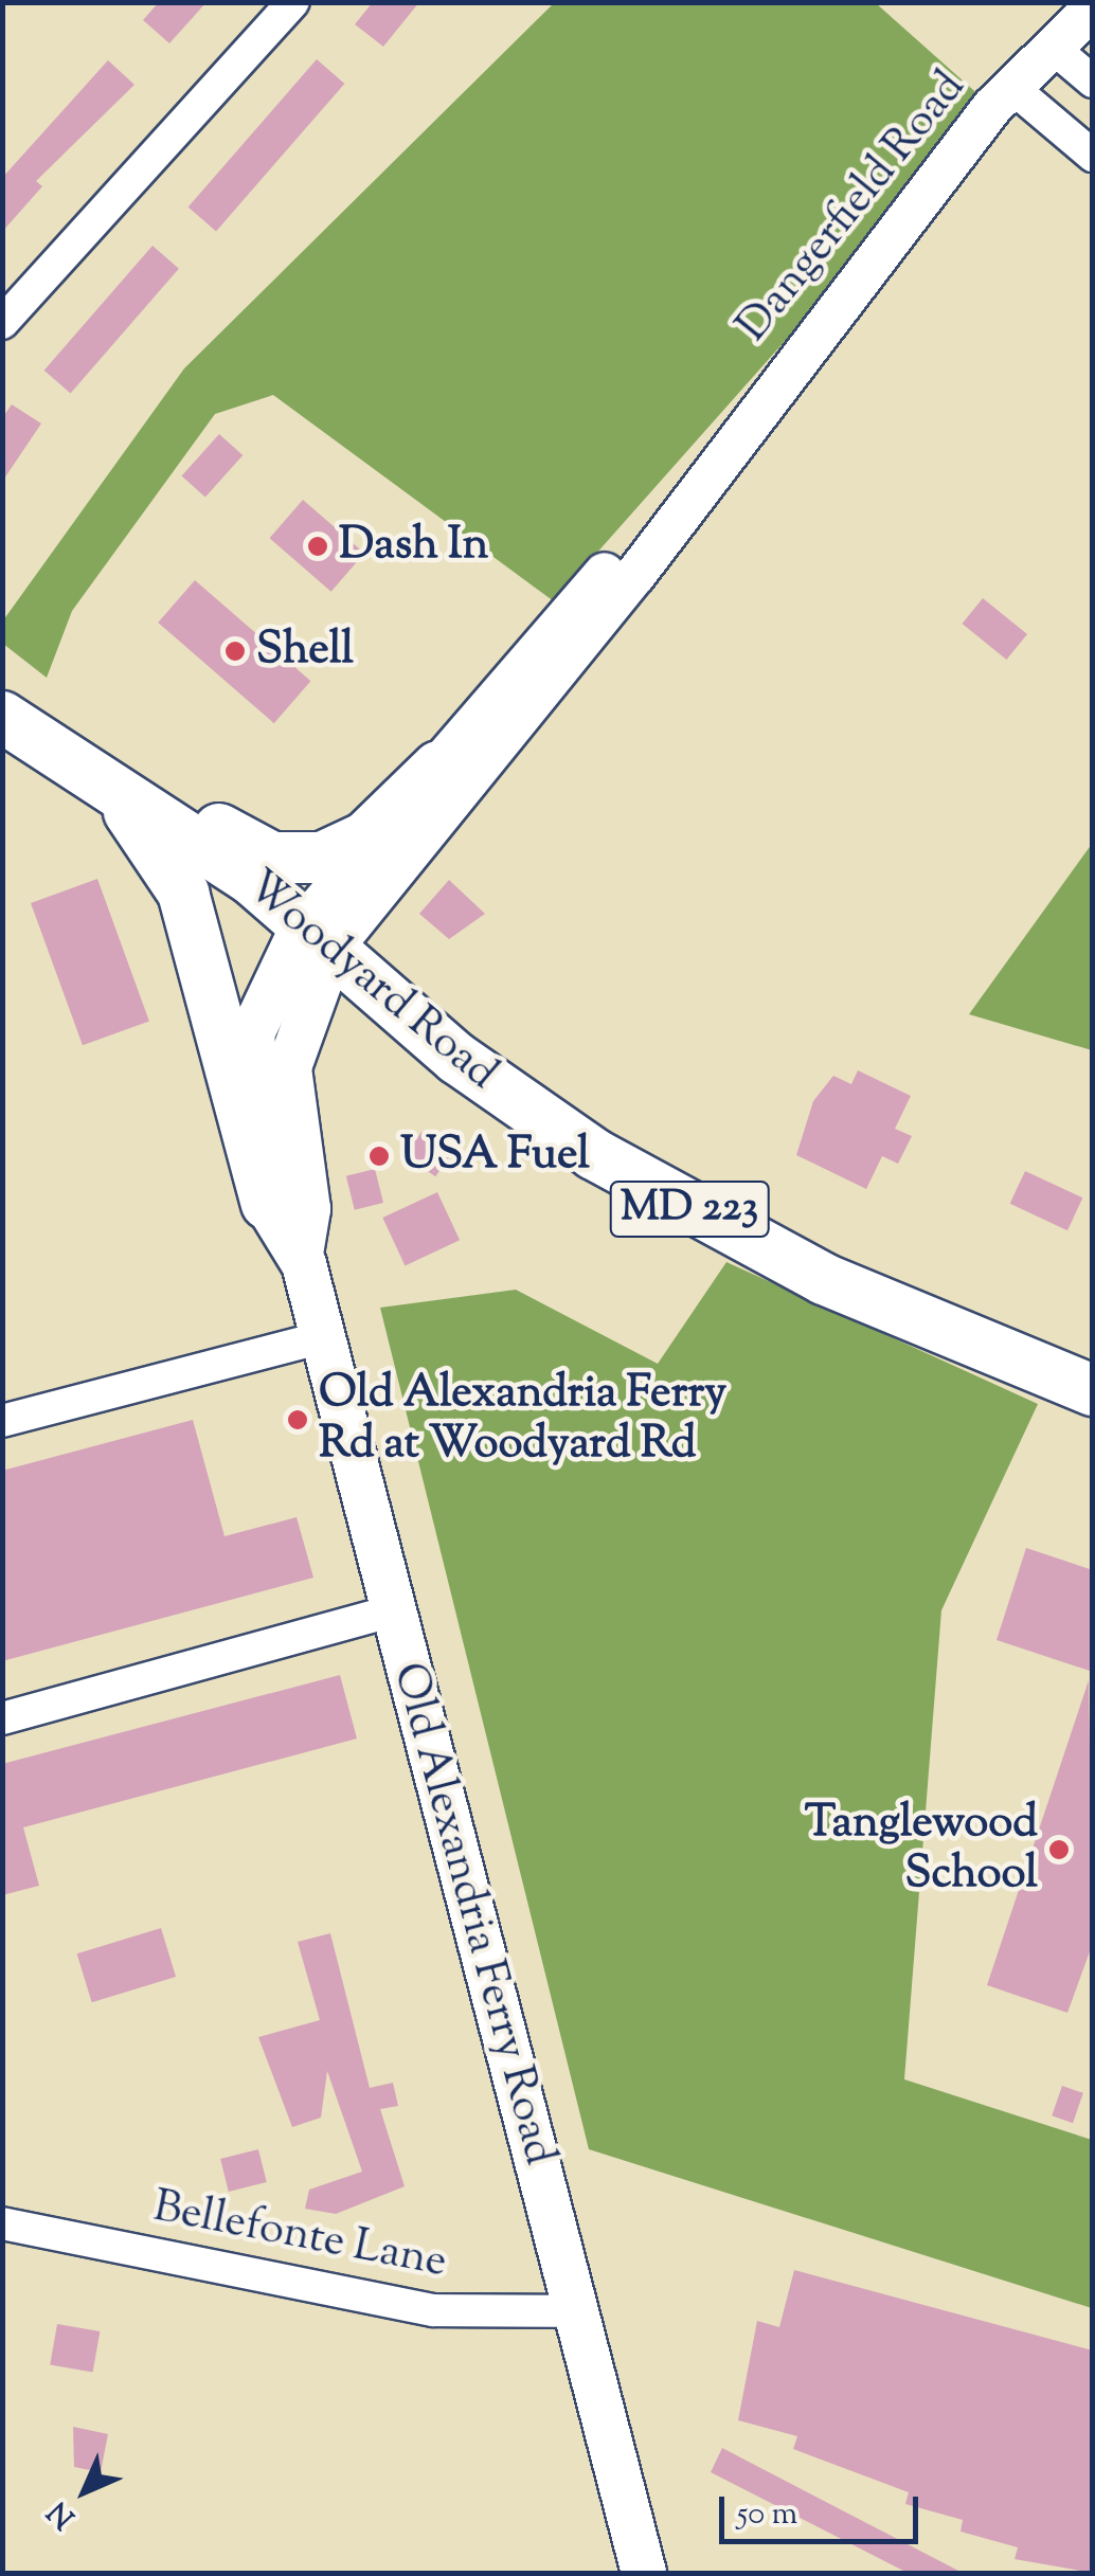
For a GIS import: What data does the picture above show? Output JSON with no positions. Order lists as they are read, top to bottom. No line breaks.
{"streets":{"main road":["Woodyard Road","MD 223","Old Alexandria Ferry Road"],"street":["Dangerfield Road","Bellefonte Lane"]},"crossings":[["Dangerfield Road","Woodyard Road"],["Dangerfield Road","Old Alexandria Ferry Road"],["Woodyard Road","Old Alexandria Ferry Road"],["Old Alexandria Ferry Road","Bellefonte Lane"]],"places":["Dash In","Shell","USA Fuel","Old Alexandria Ferry Rd at Woodyard Rd","Tanglewood School"],"scale_bar":"50 m","north":"bottom left"}
